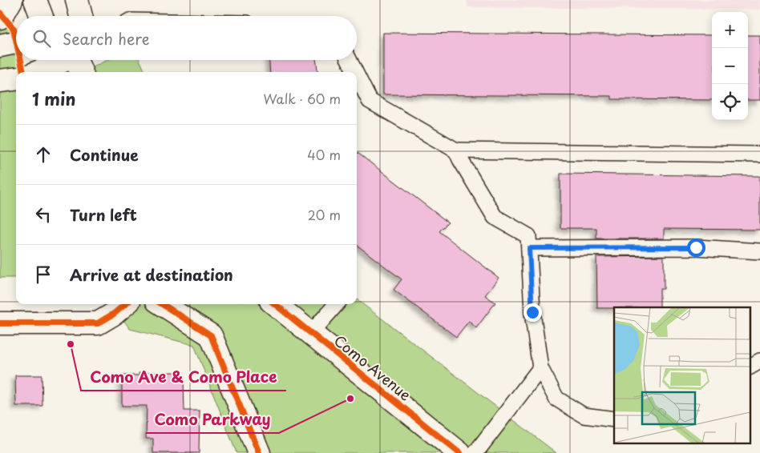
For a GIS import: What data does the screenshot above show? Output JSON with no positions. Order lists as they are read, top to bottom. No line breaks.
{"streets":{"street":["Como Avenue"]},"places":["Como Ave & Como Place","Como Parkway"],"page":{"map_buttons":["+","−"],"search":"Search here","heading":["1 min","Walk · 60 m"],"list":[["Continue","40 m"],["Turn left","20 m"],"Arrive at destination"]}}
